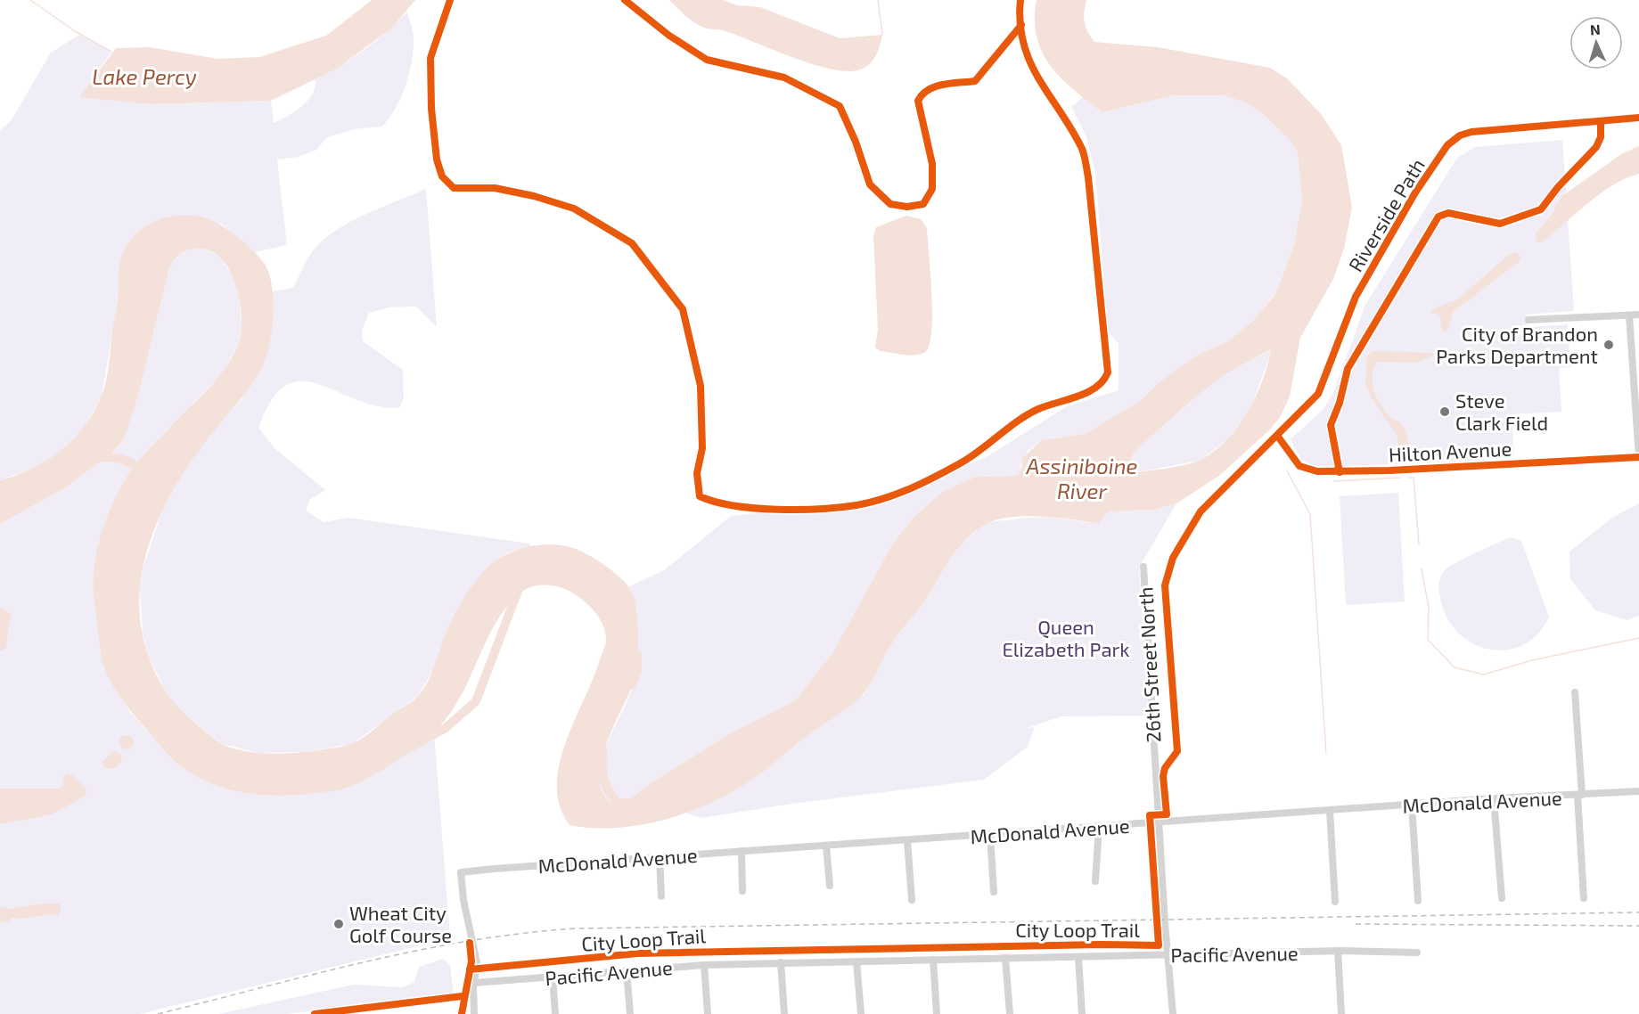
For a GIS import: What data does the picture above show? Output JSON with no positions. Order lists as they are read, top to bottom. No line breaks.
{"streets":{"street":["Hilton Avenue","26th Street North","McDonald Avenue","Pacific Avenue"],"cycle path":["Riverside Path"]},"crossings":[["26th Street North","McDonald Avenue"],["26th Street North","Pacific Avenue"],["McDonald Avenue","Pacific Avenue"]],"water":["Lake Percy","Assiniboine River"],"parks":["Queen Elizabeth Park"],"places":["City of Brandon Parks Department","Steve Clark Field","Wheat City Golf Course"],"north":"top"}
